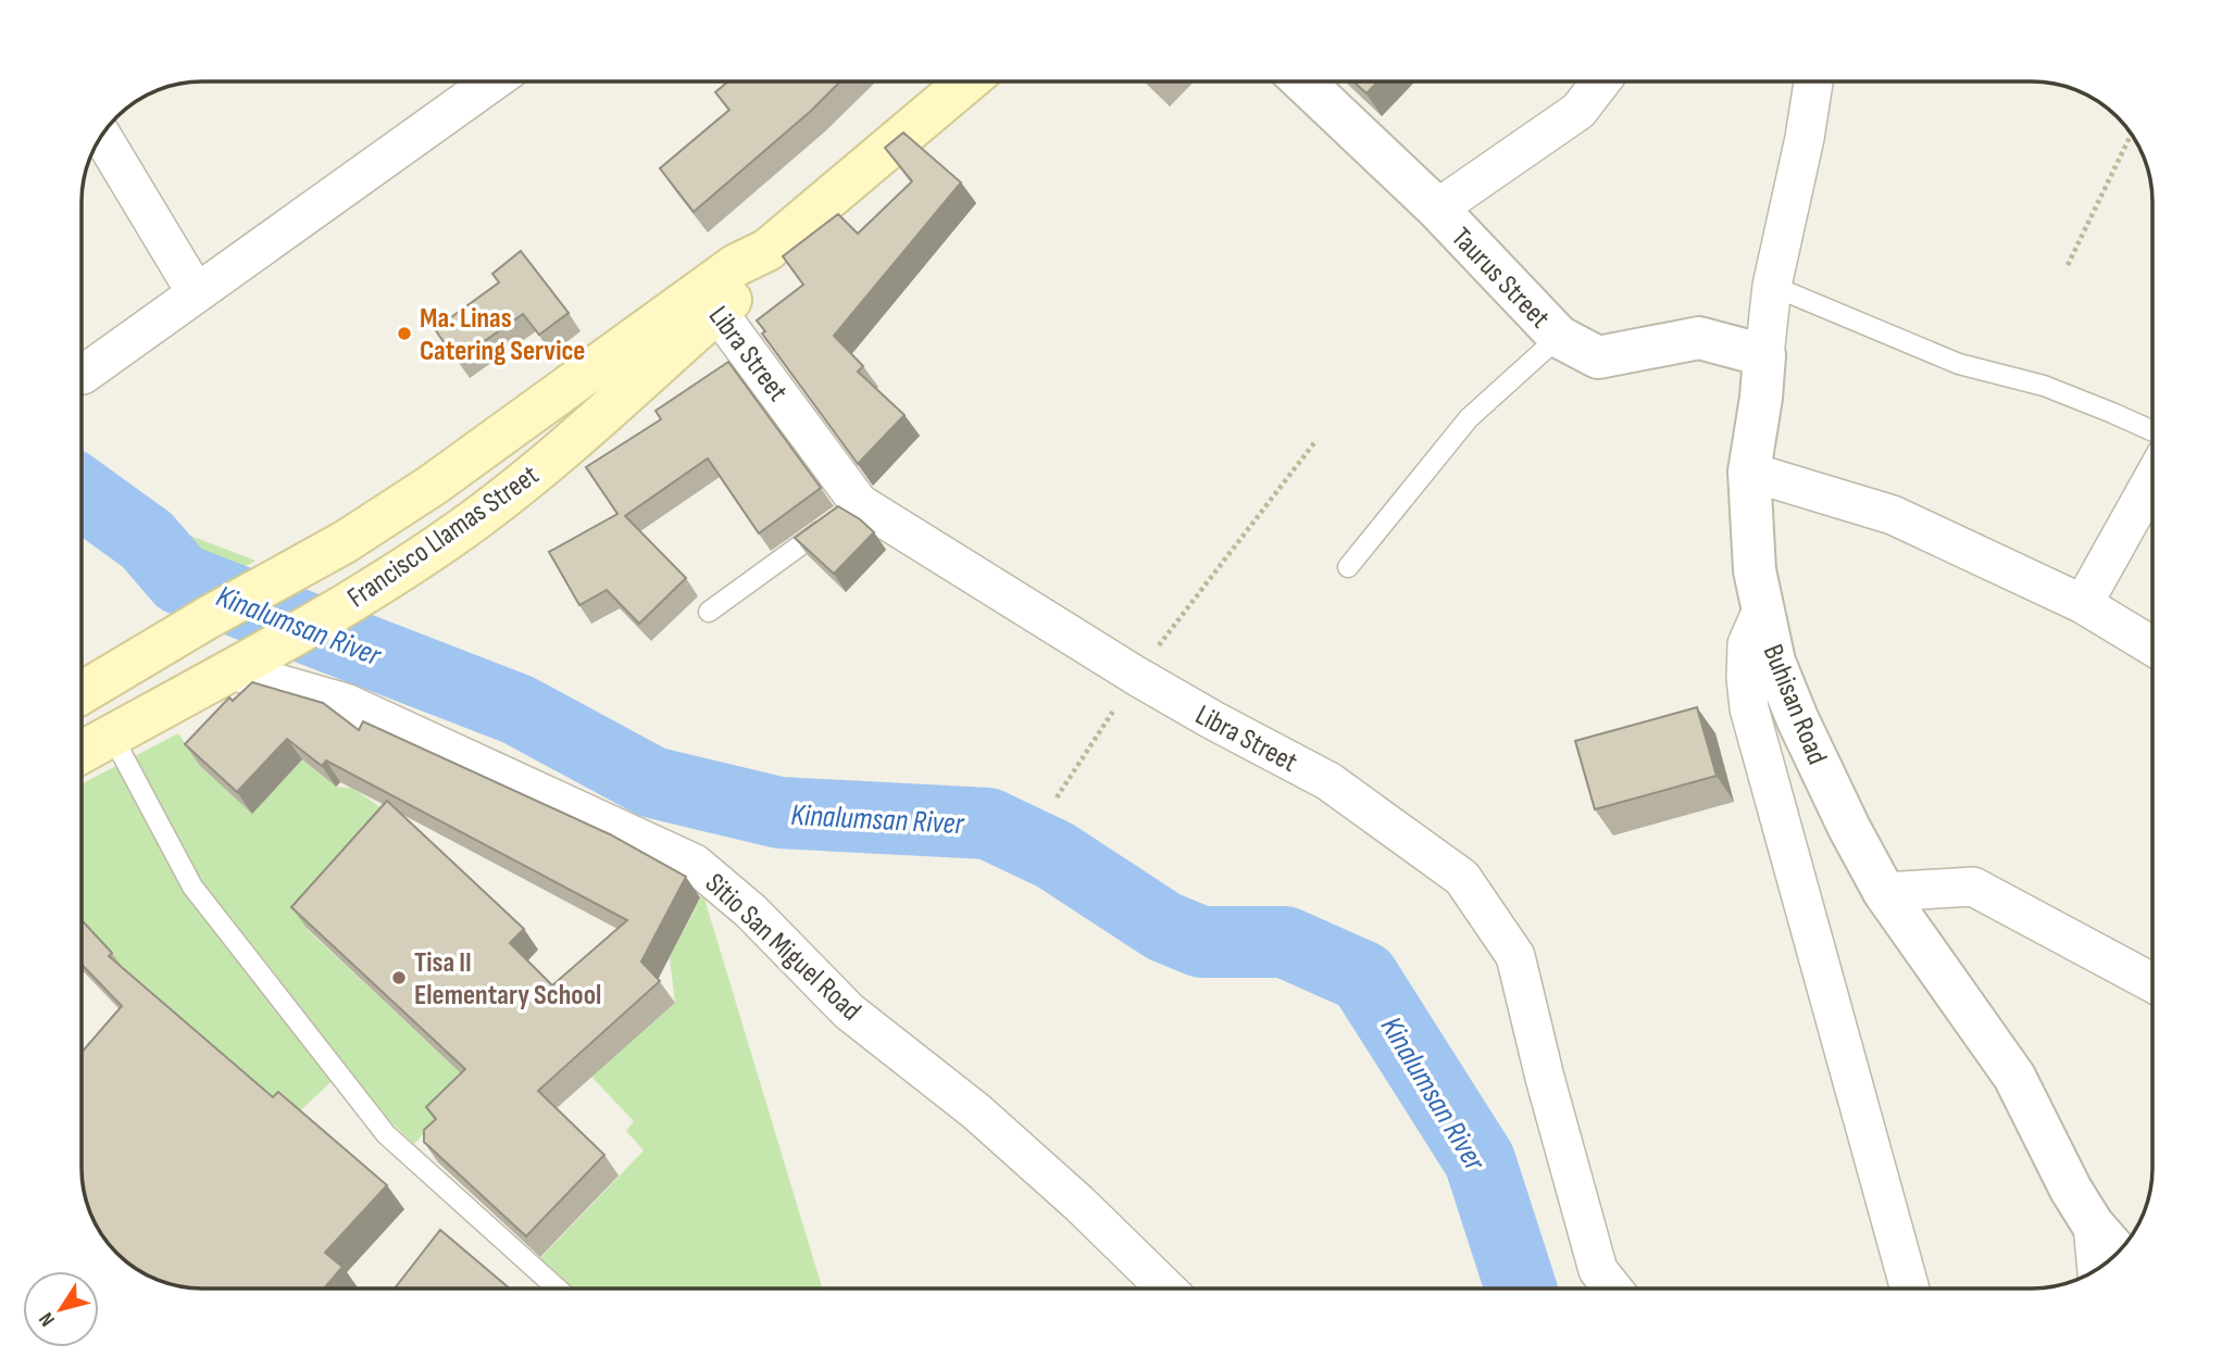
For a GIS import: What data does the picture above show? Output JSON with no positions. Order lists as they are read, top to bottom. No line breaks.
{"streets":{"main road":["Francisco Llamas Street"],"street":["Taurus Street","Libra Street","Buhisan Road","Sitio San Miguel Road"]},"crossings":[["Taurus Street","Buhisan Road"],["Libra Street","Francisco Llamas Street"],["Francisco Llamas Street","Sitio San Miguel Road"]],"water":["Kinalumsan River"],"places":["Ma. Linas Catering Service","Tisa II Elementary School"],"north":"bottom left"}
